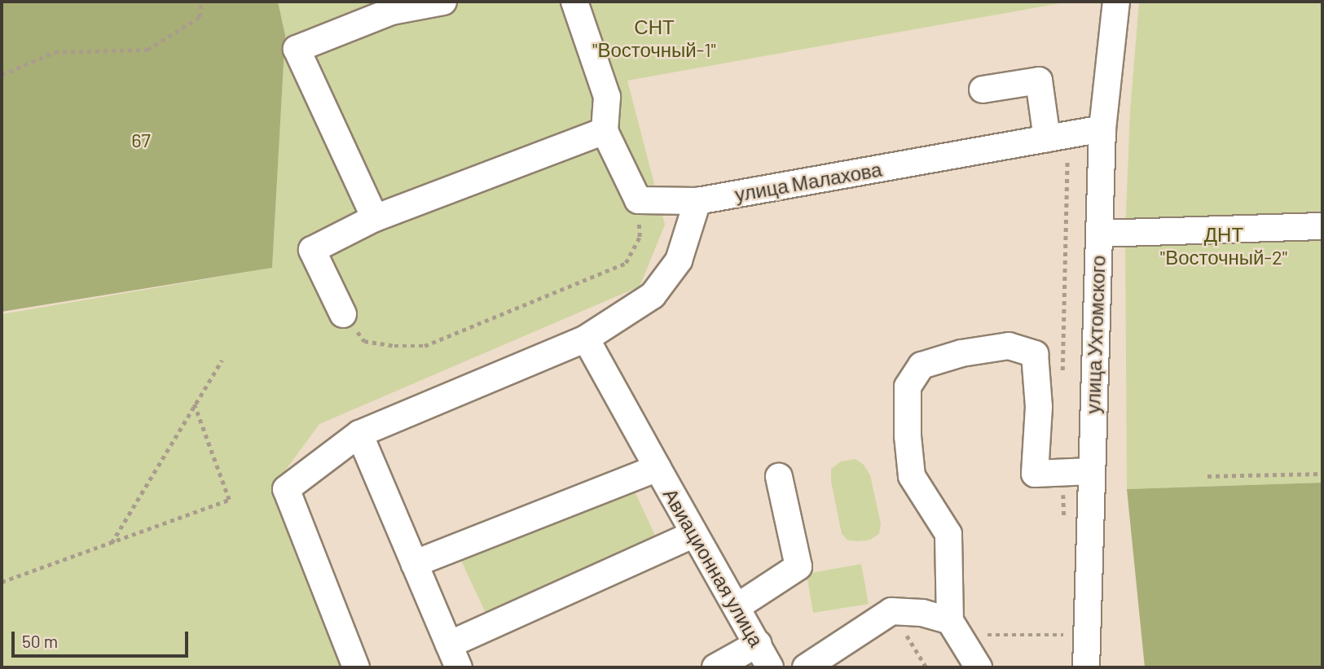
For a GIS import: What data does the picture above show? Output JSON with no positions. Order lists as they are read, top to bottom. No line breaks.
{"streets":{"street":["улица Малахова","улица Ухтомского","Авиационная улица"]},"crossings":[["улица Малахова","улица Ухтомского"]],"parks":["СНТ \"Восточный-1\"","67","ДНТ \"Восточный-2\""],"scale_bar":"50 m"}
